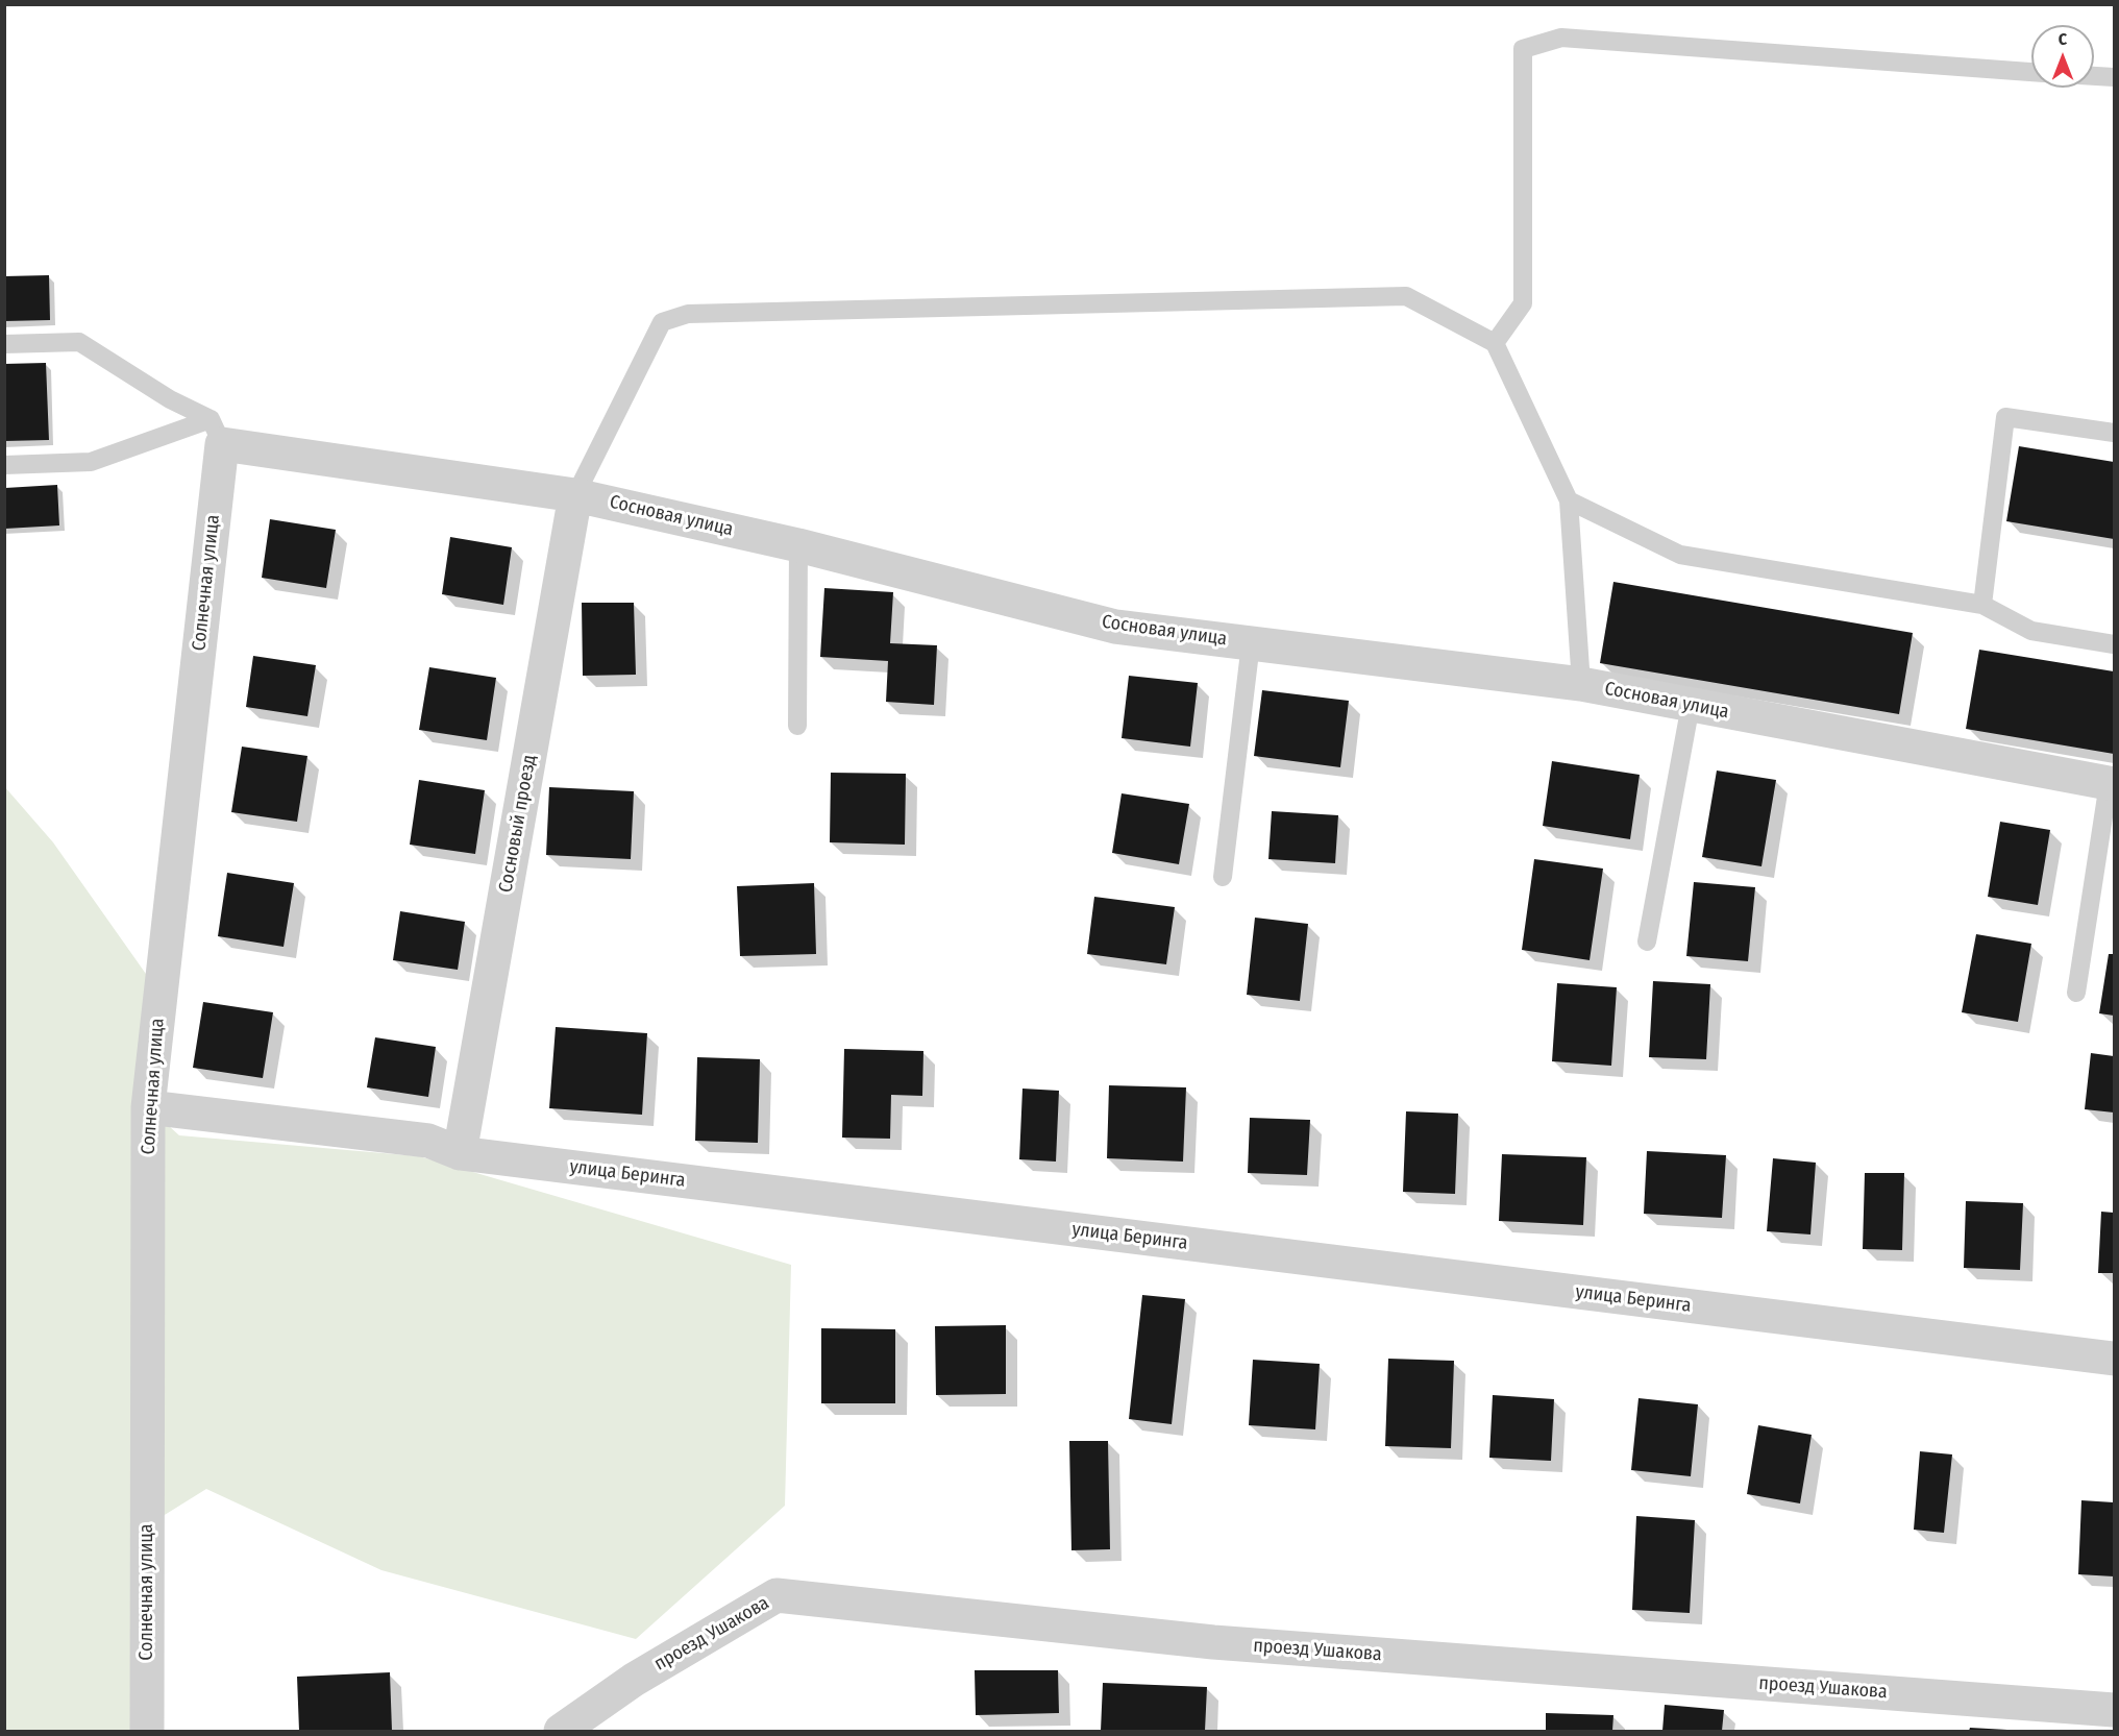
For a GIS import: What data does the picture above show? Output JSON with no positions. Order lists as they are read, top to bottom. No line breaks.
{"streets":{"street":["Сосновая улица","Солнечная улица","Сосновый проезд","улица Беринга","проезд Ушакова"]},"crossings":[["Сосновая улица","Солнечная улица"],["Сосновая улица","Сосновый проезд"],["Солнечная улица","улица Беринга"],["Сосновый проезд","улица Беринга"]],"north":"top"}
